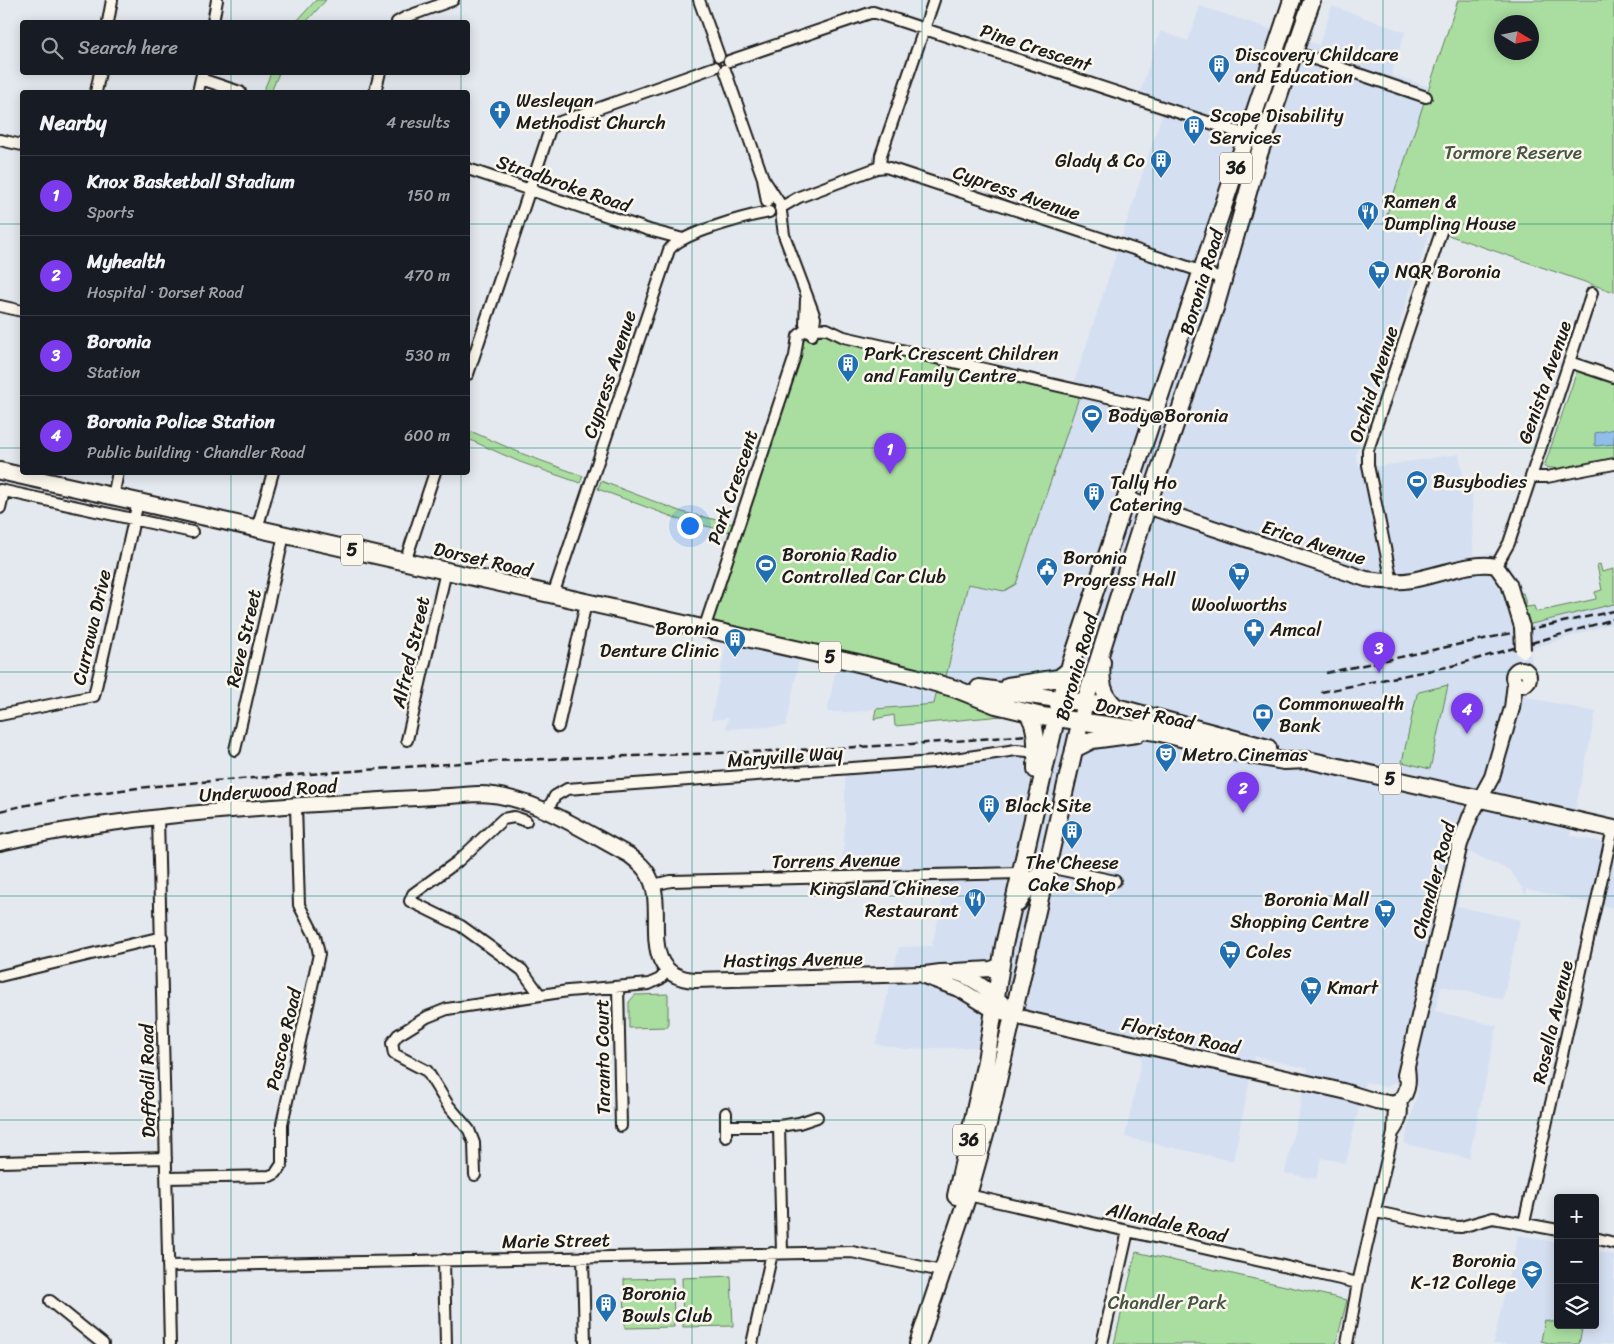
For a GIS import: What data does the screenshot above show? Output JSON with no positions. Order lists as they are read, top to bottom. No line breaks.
{"streets":{"main road":["36","Boronia Road","Erica Avenue","5","Dorset Road","Underwood Road","Chandler Road","Hastings Avenue","Floriston Road"],"street":["Pine Crescent","Stradbroke Road","Cypress Avenue","Genista Avenue","Orchid Avenue","Park Crescent","Currawa Drive","Reve Street","Alfred Street","Maryville Way","Torrens Avenue","Rosella Avenue","Pascoe Road","Taranto Court","Daffodil Road","Allandale Road","Marie Street"]},"crossings":[["Pine Crescent","Stradbroke Road"],["Pine Crescent","Boronia Road"],["Stradbroke Road","Cypress Avenue"],["Cypress Avenue","Boronia Road"],["Cypress Avenue","Dorset Road"],["Boronia Road","Erica Avenue"],["Boronia Road","Dorset Road"],["Boronia Road","Maryville Way"],["Boronia Road","Torrens Avenue"],["Boronia Road","Hastings Avenue"],["Boronia Road","Floriston Road"],["Boronia Road","Allandale Road"],["Boronia Road","Marie Street"],["Genista Avenue","Erica Avenue"],["Genista Avenue","Chandler Road"],["Orchid Avenue","Erica Avenue"],["Park Crescent","Dorset Road"],["Erica Avenue","Chandler Road"],["Dorset Road","Currawa Drive"],["Dorset Road","Reve Street"],["Dorset Road","Alfred Street"],["Dorset Road","Chandler Road"],["Dorset Road","Rosella Avenue"],["Maryville Way","Underwood Road"],["Underwood Road","Pascoe Road"],["Underwood Road","Daffodil Road"],["Chandler Road","Floriston Road"],["Chandler Road","Allandale Road"],["Hastings Avenue","Floriston Road"],["Pascoe Road","Daffodil Road"],["Daffodil Road","Marie Street"]],"parks":["Tormore Reserve","Chandler Park"],"places":{"building":["Discovery Childcare and Education","Scope Disability Services","Glady & Co","Park Crescent Children and Family Centre","Tally Ho Catering","Boronia Denture Clinic","Black Site","The Cheese Cake Shop","Boronia Bowls Club"],"church":["Wesleyan Methodist Church"],"restaurant":["Ramen & Dumpling House","Kingsland Chinese Restaurant"],"supermarket":["NQR Boronia","Woolworths","Boronia Mall Shopping Centre","Coles","Kmart"],"sports":["Body@Boronia","Busybodies","Boronia Radio Controlled Car Club"],"public building":["Boronia Progress Hall"],"pharmacy":["Amcal"],"bank":["Commonwealth Bank"],"theatre":["Metro Cinemas"],"school or university":["Boronia K-12 College"]},"north":"right","page":{"search":"Search here","heading":["Nearby","4 results"],"list":[{"mark":"1","name":"Knox Basketball Stadium","note":"Sports","value":"150 m"},{"mark":"2","name":"Myhealth","note":"Hospital · Dorset Road","value":"470 m"},{"mark":"3","name":"Boronia","note":"Station","value":"530 m"},{"mark":"4","name":"Boronia Police Station","note":"Public building · Chandler Road","value":"600 m"}],"pins":["1","3","4","2"],"map_buttons":["+","−"]}}
